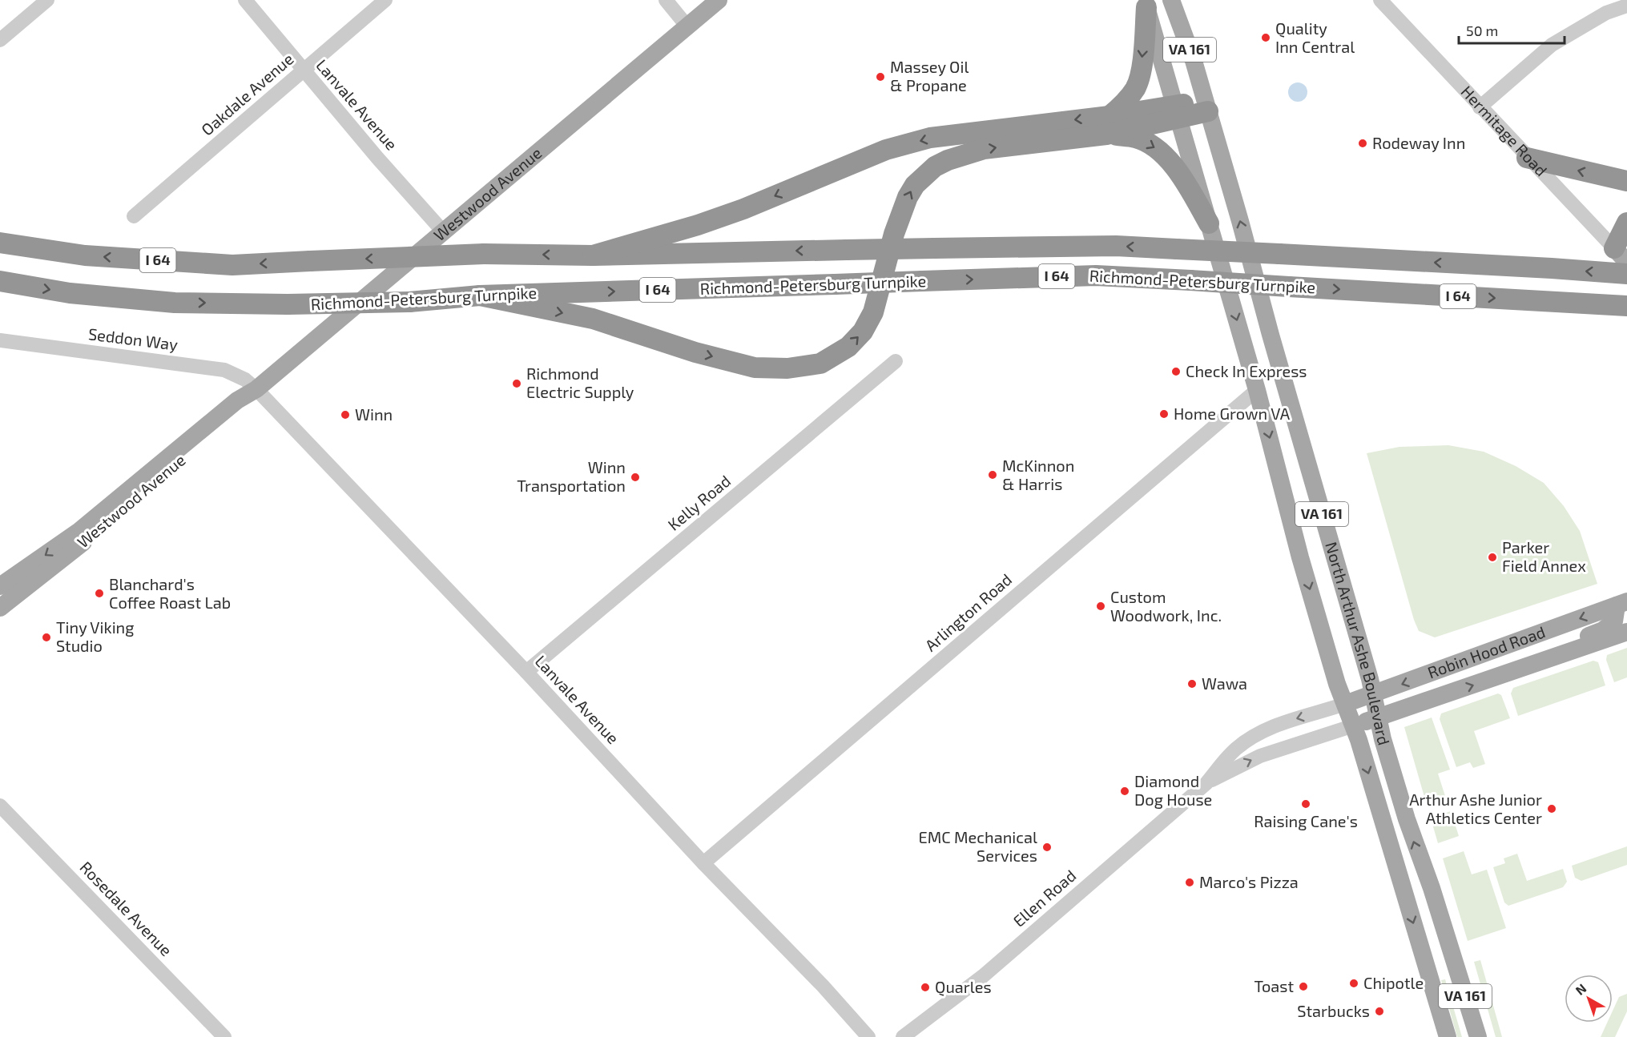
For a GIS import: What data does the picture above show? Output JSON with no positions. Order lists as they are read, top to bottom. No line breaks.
{"streets":{"highway":["I 64","Richmond-Petersburg Turnpike"],"main road":["VA 161","Westwood Avenue","North Arthur Ashe Boulevard","Robin Hood Road"],"street":["Oakdale Avenue","Lanvale Avenue","Hermitage Road","Seddon Way","Kelly Road","Arlington Road","Ellen Road","Rosedale Avenue"]},"crossings":[["Oakdale Avenue","Lanvale Avenue"],["Lanvale Avenue","Westwood Avenue"],["Lanvale Avenue","Seddon Way"],["Lanvale Avenue","Kelly Road"],["Lanvale Avenue","Arlington Road"],["Westwood Avenue","Seddon Way"],["Arlington Road","North Arthur Ashe Boulevard"],["North Arthur Ashe Boulevard","Robin Hood Road"],["North Arthur Ashe Boulevard","Ellen Road"],["Robin Hood Road","Ellen Road"]],"places":["Quality Inn Central","Massey Oil & Propane","Rodeway Inn","Check In Express","Richmond Electric Supply","Home Grown VA","Winn","McKinnon & Harris","Winn Transportation","Parker Field Annex","Blanchard's Coffee Roast Lab","Custom Woodwork, Inc.","Tiny Viking Studio","Wawa","Diamond Dog House","Raising Cane's","Arthur Ashe Junior Athletics Center","EMC Mechanical Services","Marco's Pizza","Chipotle","Toast","Quarles","Starbucks"],"scale_bar":"50 m","north":"top left"}
